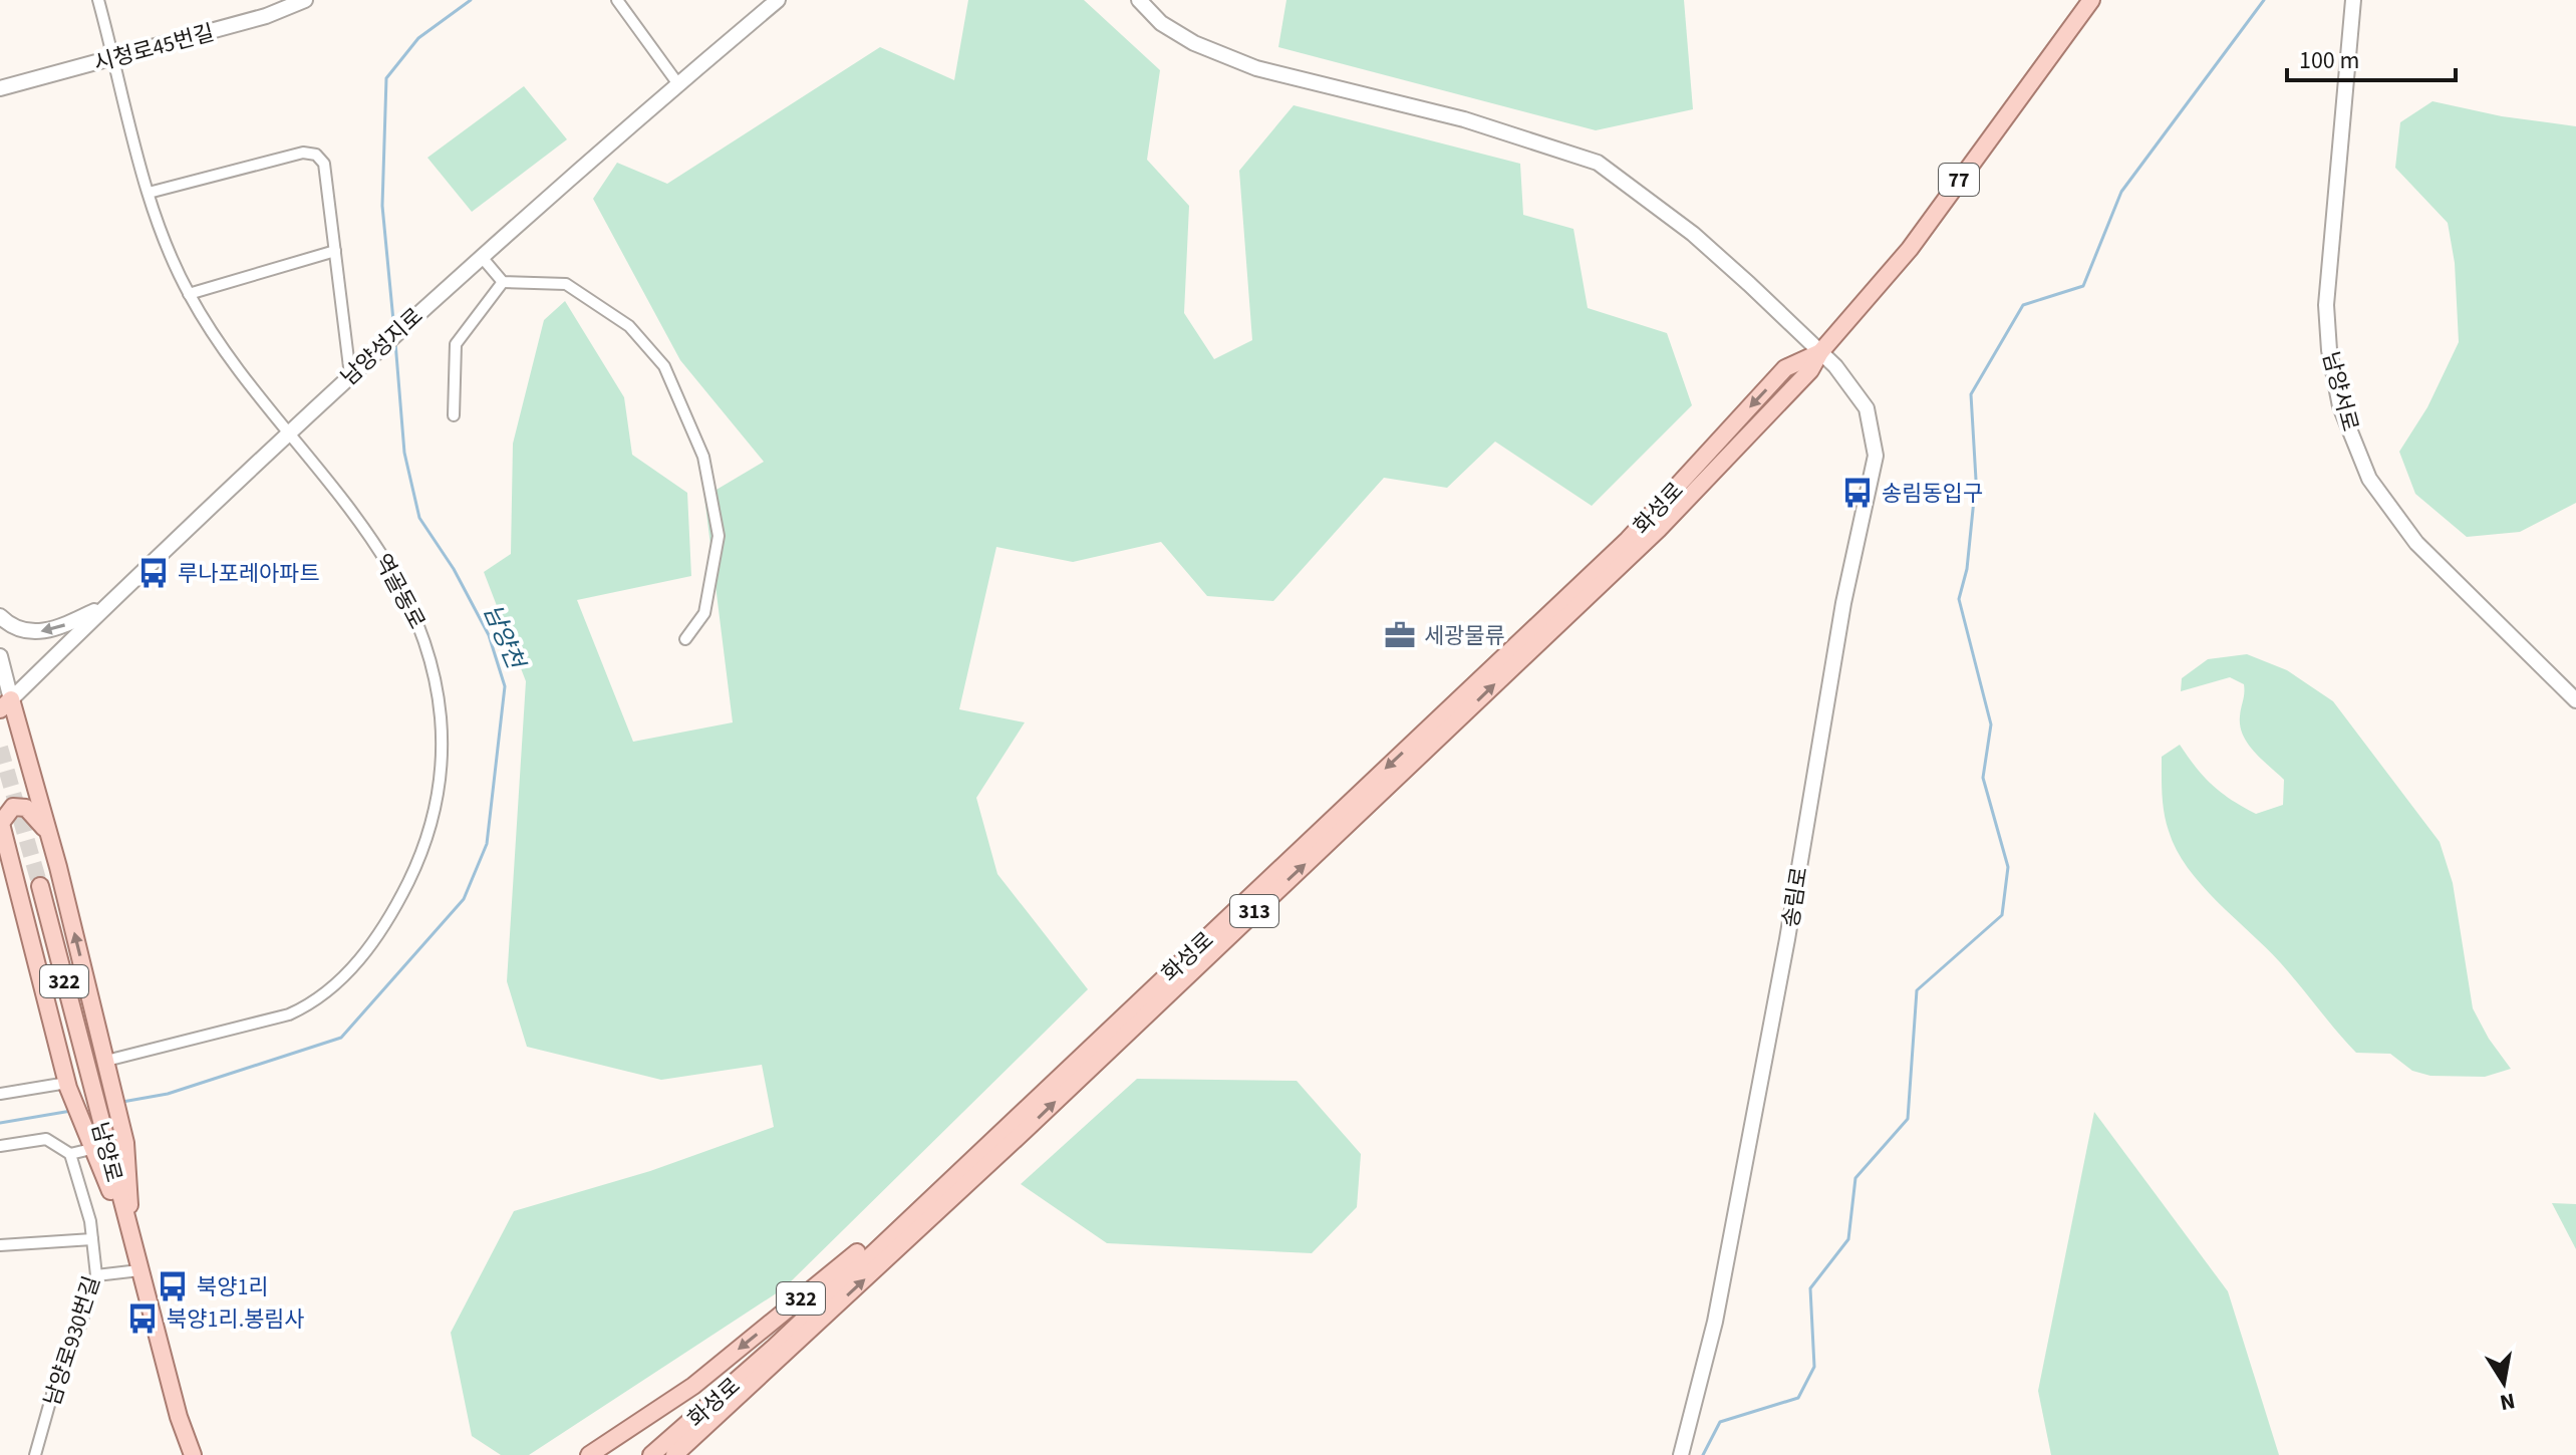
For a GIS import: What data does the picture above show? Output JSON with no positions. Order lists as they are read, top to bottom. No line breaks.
{"streets":{"main road":["시청로45번길","77","남양성지로","남양서로","화성로","송림로","313","322","남양로"],"street":["역골동로","남양로930번길"]},"crossings":[["시청로45번길","역골동로"],["남양성지로","역골동로"],["화성로","송림로"],["화성로","322"]],"water":["남양천"],"places":{"bus stop":["송림동입구","루나포레아파트","북양1리","북양1리.봉림사"],"office":["세광물류"]},"scale_bar":"100 m","north":"bottom"}
